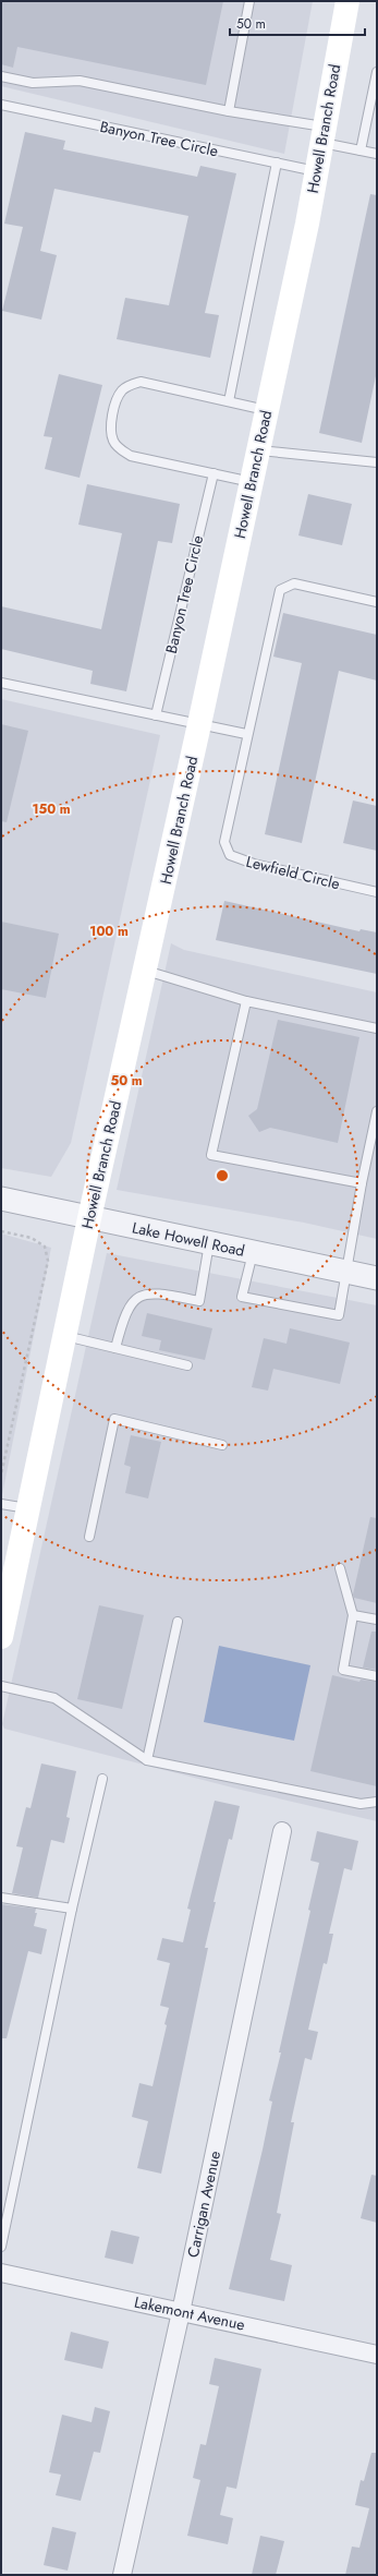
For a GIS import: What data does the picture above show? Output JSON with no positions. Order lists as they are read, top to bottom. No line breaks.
{"streets":{"main road":["Howell Branch Road"],"street":["Lake Howell Road","Carrigan Avenue","Lakemont Avenue"],"lane":["Banyon Tree Circle","Lewfield Circle"]},"crossings":[["Howell Branch Road","Banyon Tree Circle"],["Howell Branch Road","Lake Howell Road"],["Carrigan Avenue","Lakemont Avenue"]],"scale_bar":"50 m","rings":["150 m","100 m","50 m"]}
